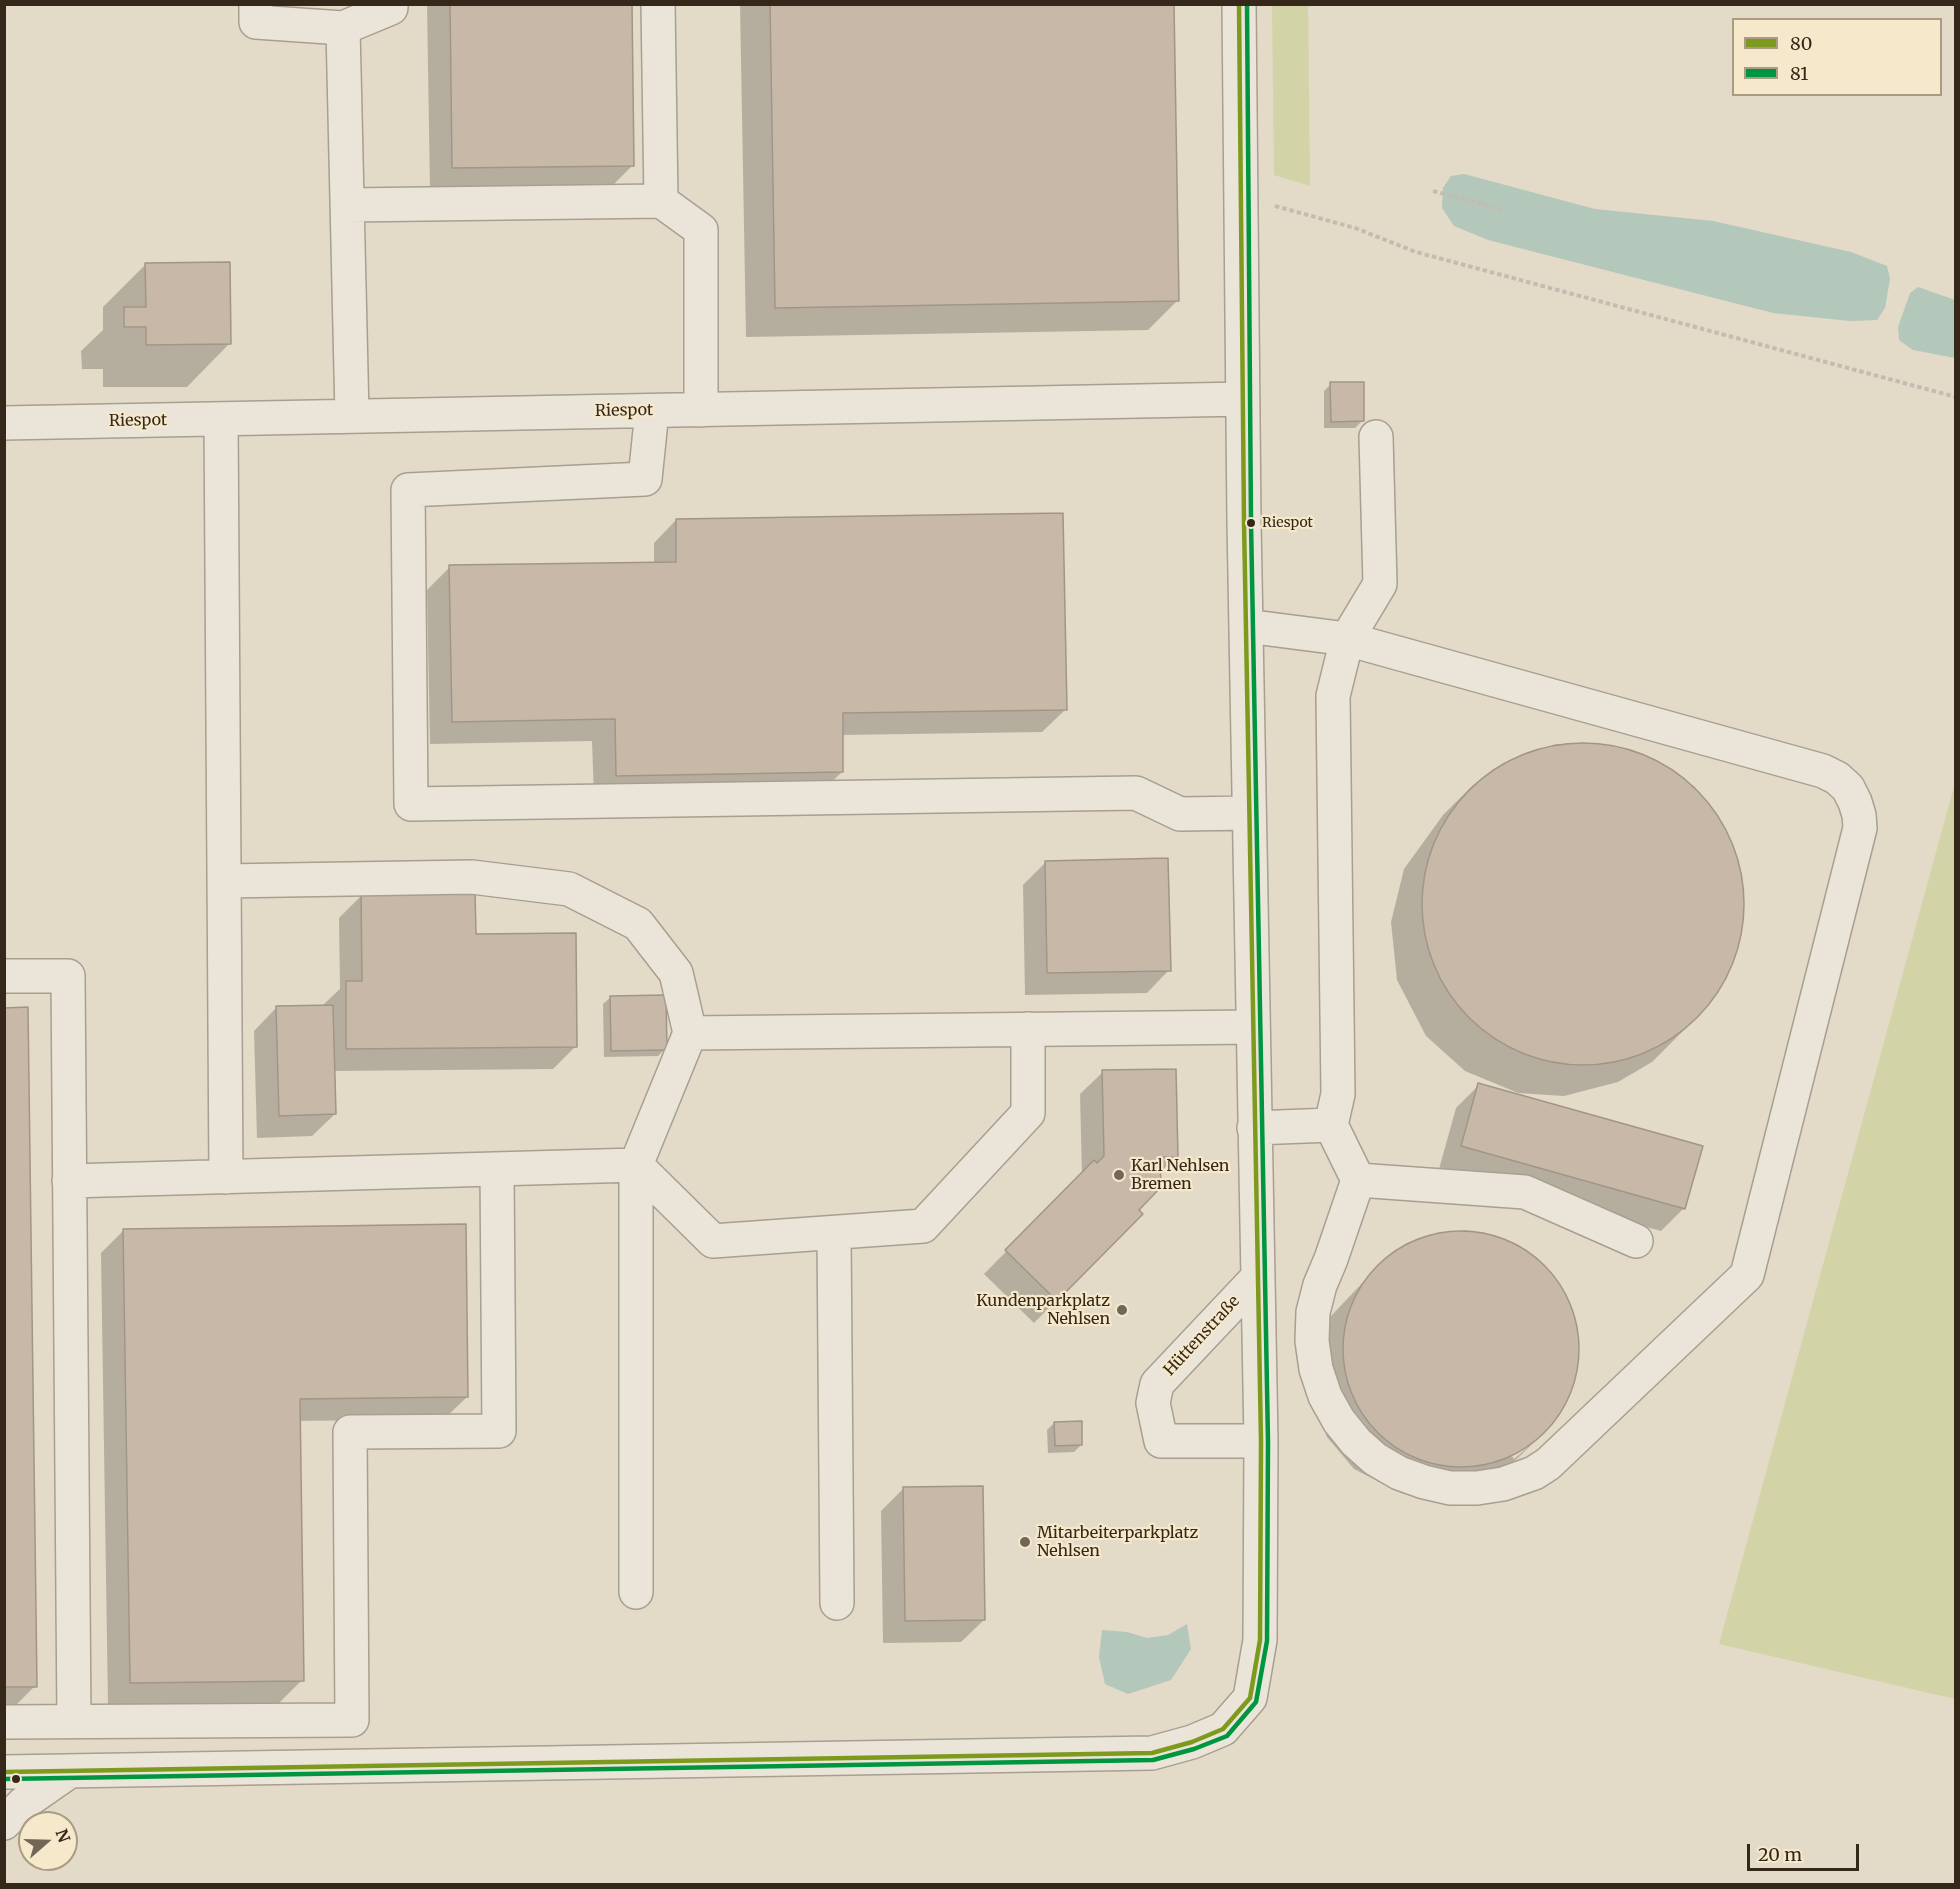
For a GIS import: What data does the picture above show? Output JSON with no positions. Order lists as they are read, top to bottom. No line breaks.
{"streets":{"street":["Riespot","Hüttenstraße"]},"crossings":[["Riespot","Hüttenstraße"]],"places":["Riespot","Karl Nehlsen Bremen","Kundenparkplatz Nehlsen","Mitarbeiterparkplatz Nehlsen"],"lines":["transit line 80","transit line 81"],"legend":["80","81"],"scale_bar":"20 m","north":"right"}
